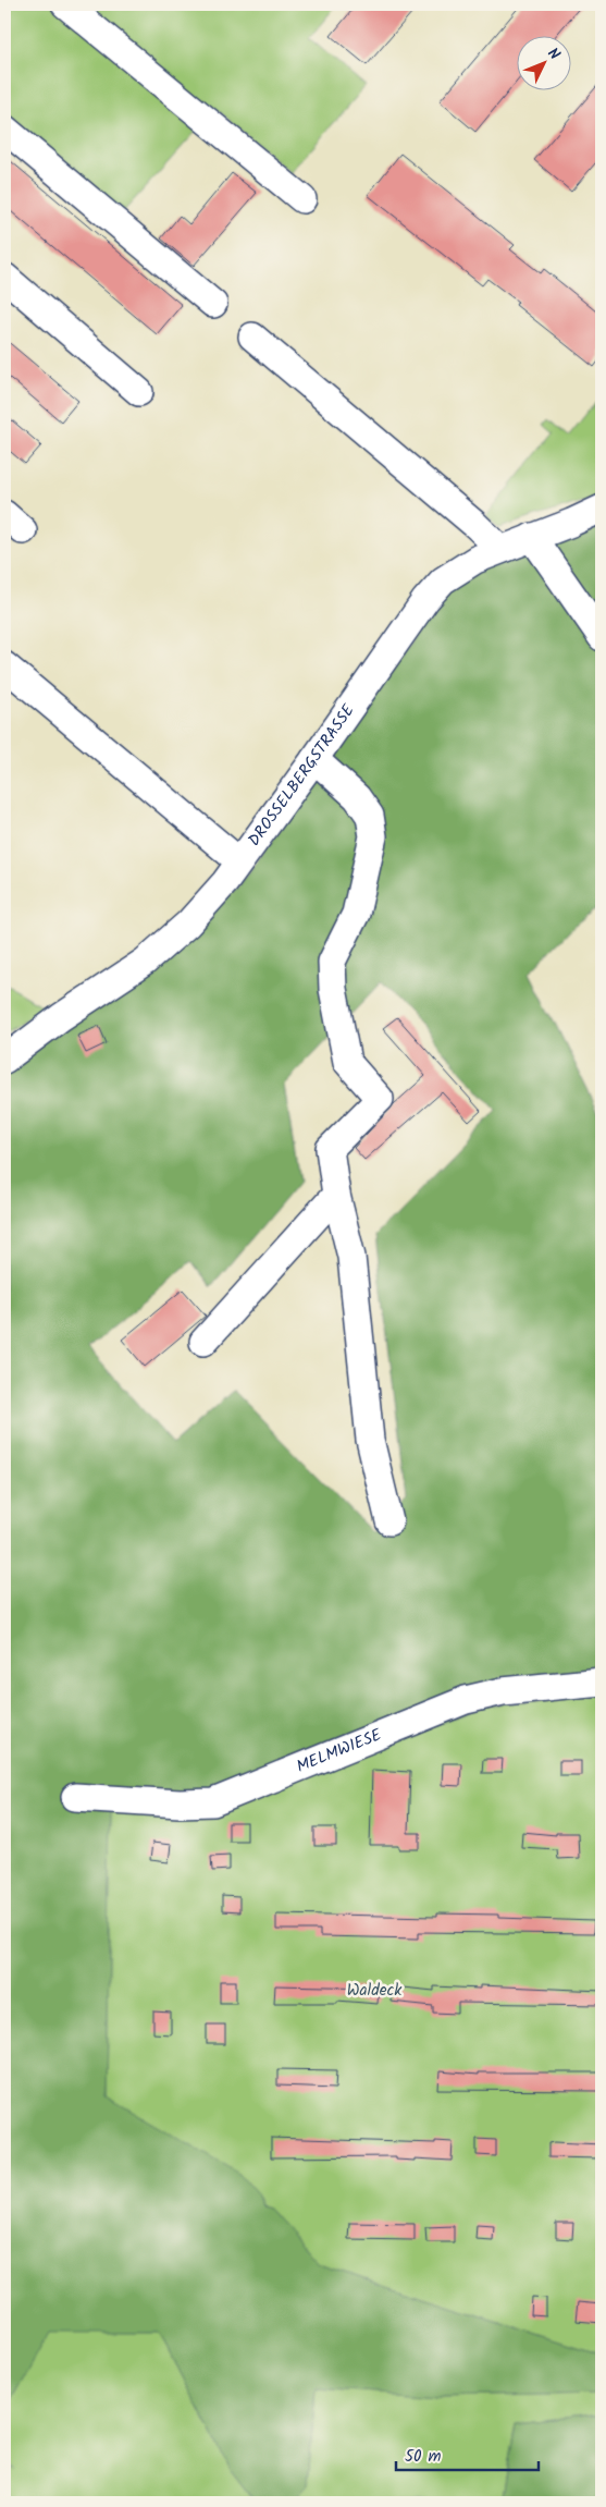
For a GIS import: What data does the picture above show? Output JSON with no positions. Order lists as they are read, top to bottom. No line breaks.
{"streets":{"street":["DROSSELBERGSTRASSE","MELMWIESE"]},"parks":["Waldeck"],"scale_bar":"50 m","north":"top right"}
